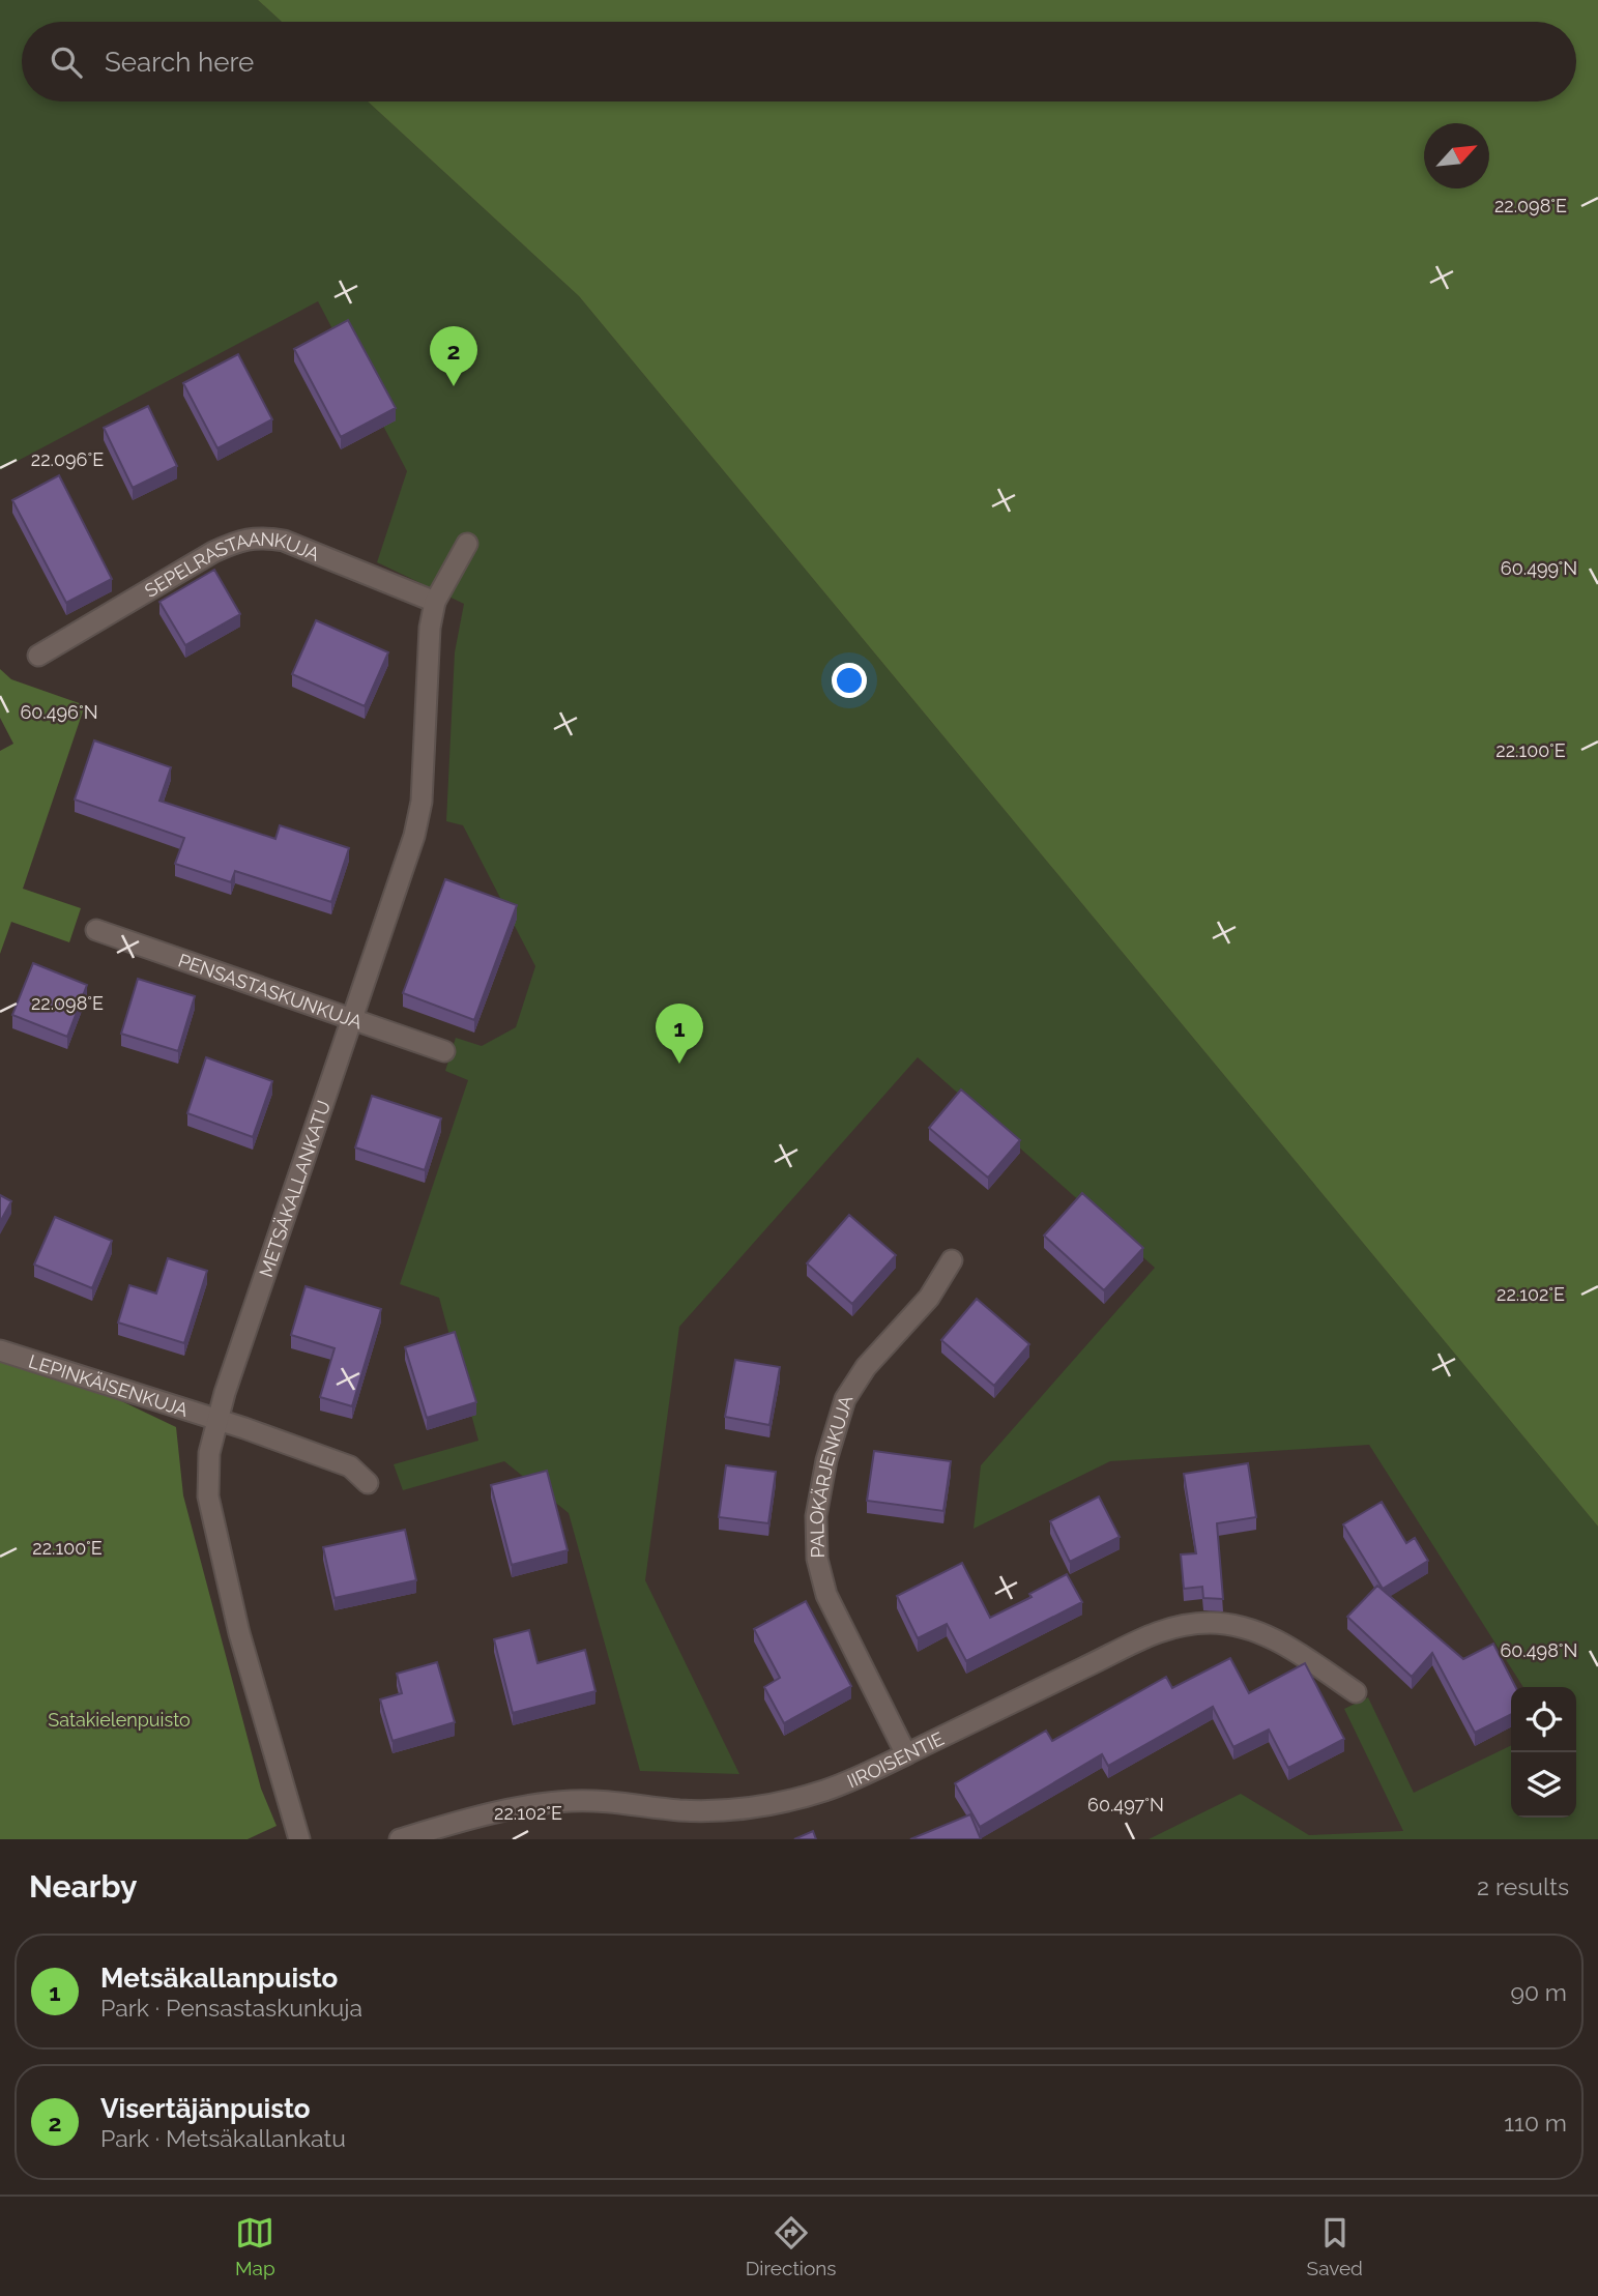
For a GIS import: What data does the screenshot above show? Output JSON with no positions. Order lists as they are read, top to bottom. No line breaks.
{"streets":{"street":["SEPELRASTAANKUJA","PENSASTASKUNKUJA","METSÄKALLANKATU","LEPINKÄISENKUJA","PALOKÄRJENKUJA","IIROISENTIE"]},"crossings":[["SEPELRASTAANKUJA","METSÄKALLANKATU"],["PENSASTASKUNKUJA","METSÄKALLANKATU"],["METSÄKALLANKATU","LEPINKÄISENKUJA"],["PALOKÄRJENKUJA","IIROISENTIE"]],"parks":["Satakielenpuisto"],"north":"top right","page":{"search":"Search here","pins":["2","1"],"heading":["Nearby","2 results"],"list":[{"mark":"1","name":"Metsäkallanpuisto","note":"Park · Pensastaskunkuja","value":"90 m"},{"mark":"2","name":"Visertäjänpuisto","note":"Park · Metsäkallankatu","value":"110 m"}],"nav":["Map","Directions","Saved"]},"coordinates":["22.098°E","22.096°E","60.499°N","60.496°N","22.100°E","22.102°E","60.498°N","60.497°N"]}
